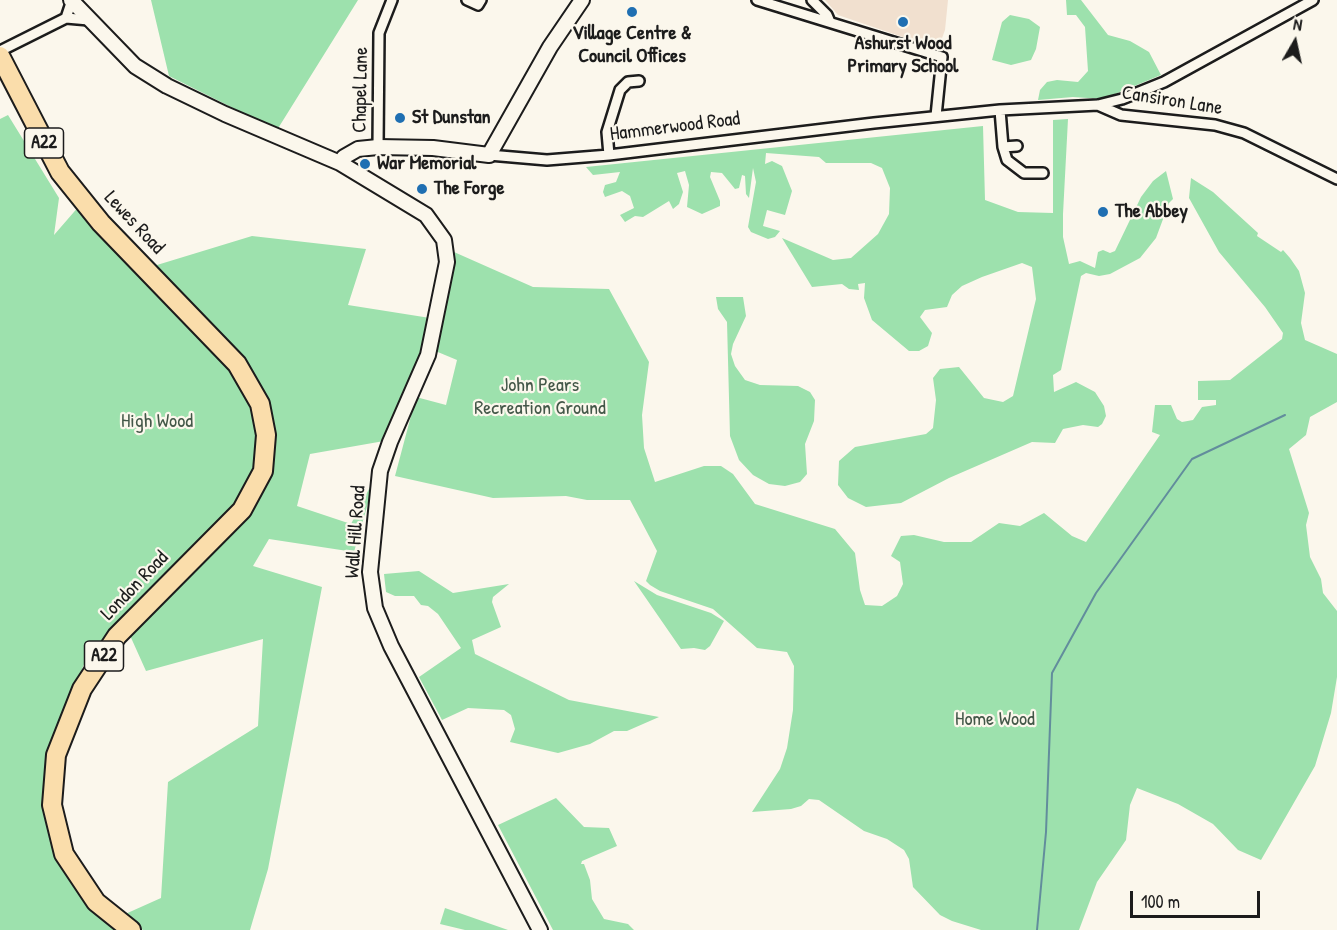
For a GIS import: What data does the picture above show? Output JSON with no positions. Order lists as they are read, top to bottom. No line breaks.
{"streets":{"highway":["A22","Lewes Road","London Road"],"street":["Chapel Lane","Cansiron Lane","Hammerwood Road","Wall Hill Road"]},"crossings":[["Chapel Lane","Hammerwood Road"],["Cansiron Lane","Hammerwood Road"],["Hammerwood Road","Wall Hill Road"],["Lewes Road","London Road"]],"parks":["John Pears Recreation Ground","High Wood","Home Wood"],"places":["Village Centre & Council Offices","Ashurst Wood Primary School","St Dunstan","War Memorial","The Forge","The Abbey"],"scale_bar":"100 m","north":"top"}
